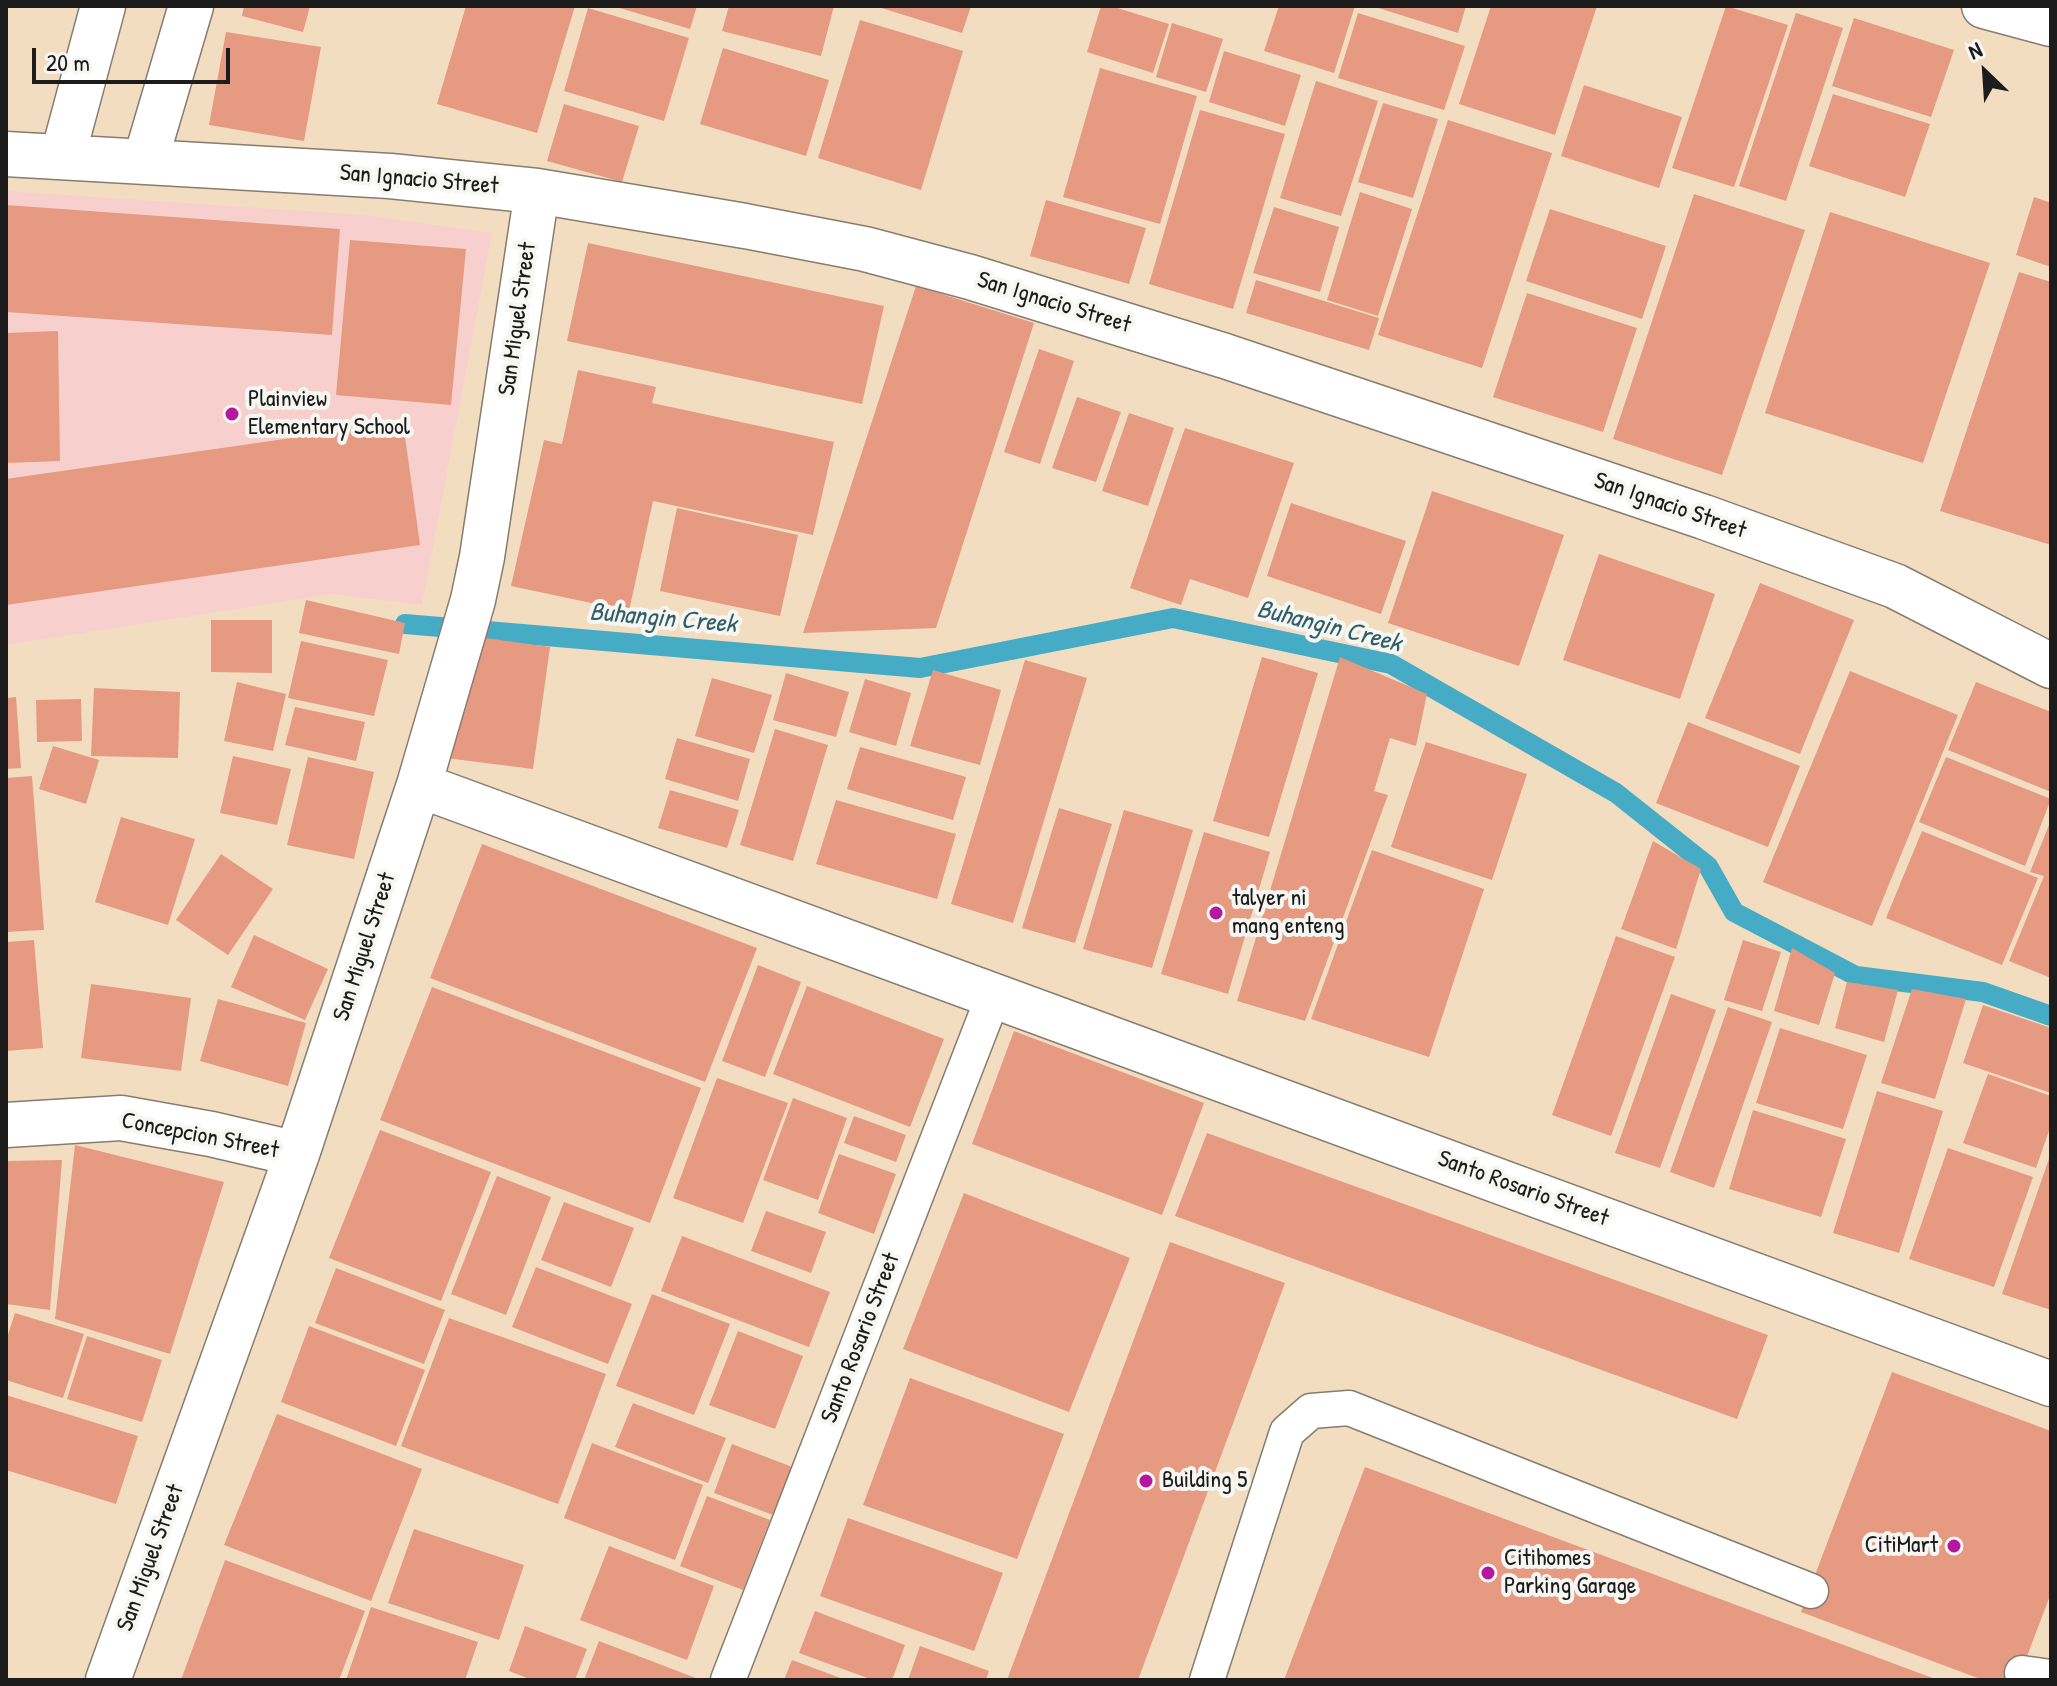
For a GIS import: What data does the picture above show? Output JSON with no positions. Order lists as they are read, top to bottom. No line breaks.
{"streets":{"street":["San Ignacio Street","San Miguel Street","Concepcion Street","Santo Rosario Street"]},"crossings":[["San Ignacio Street","San Miguel Street"],["San Miguel Street","Concepcion Street"],["San Miguel Street","Santo Rosario Street"]],"water":["Buhangin Creek"],"places":["Plainview Elementary School","talyer ni mang enteng","Building 5","CitiMart","Citihomes Parking Garage"],"scale_bar":"20 m","north":"top left"}
